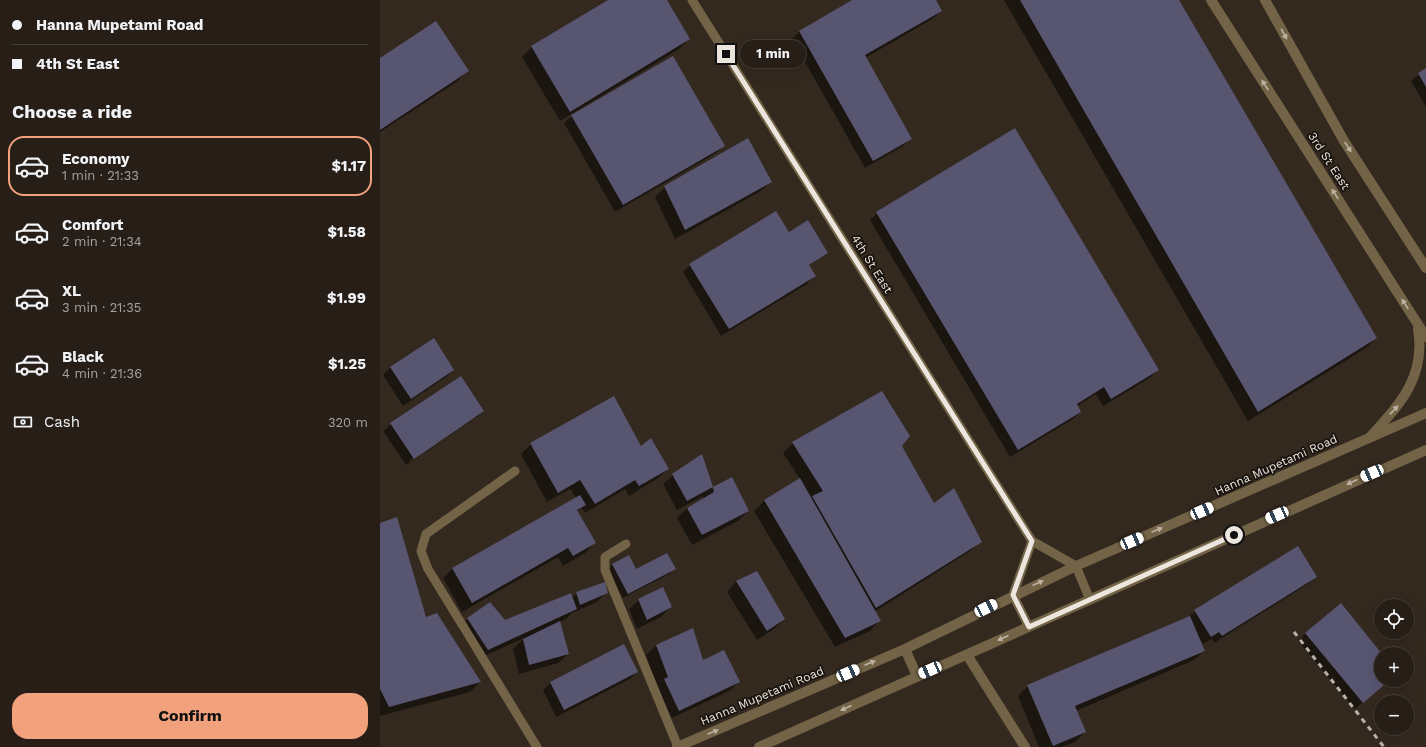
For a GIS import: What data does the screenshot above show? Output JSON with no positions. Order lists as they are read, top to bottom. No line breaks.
{"streets":{"street":["3rd St East","Hanna Mupetami Road"],"lane":["4th St East"]},"crossings":[["4th St East","Hanna Mupetami Road"]],"page":{"banner":["Hanna Mupetami Road","4th St East"],"bubble":"1 min","heading":"Choose a ride","list":[{"name":"Economy","note":"1 min · 21:33","value":"$1.17"},{"name":"Comfort","note":"2 min · 21:34","value":"$1.58"},{"name":"XL","note":"3 min · 21:35","value":"$1.99"},{"name":"Black","note":"4 min · 21:36","value":"$1.25"}],"pay":["Cash","320 m"],"map_buttons":["+","−"],"buttons":"Confirm"}}
